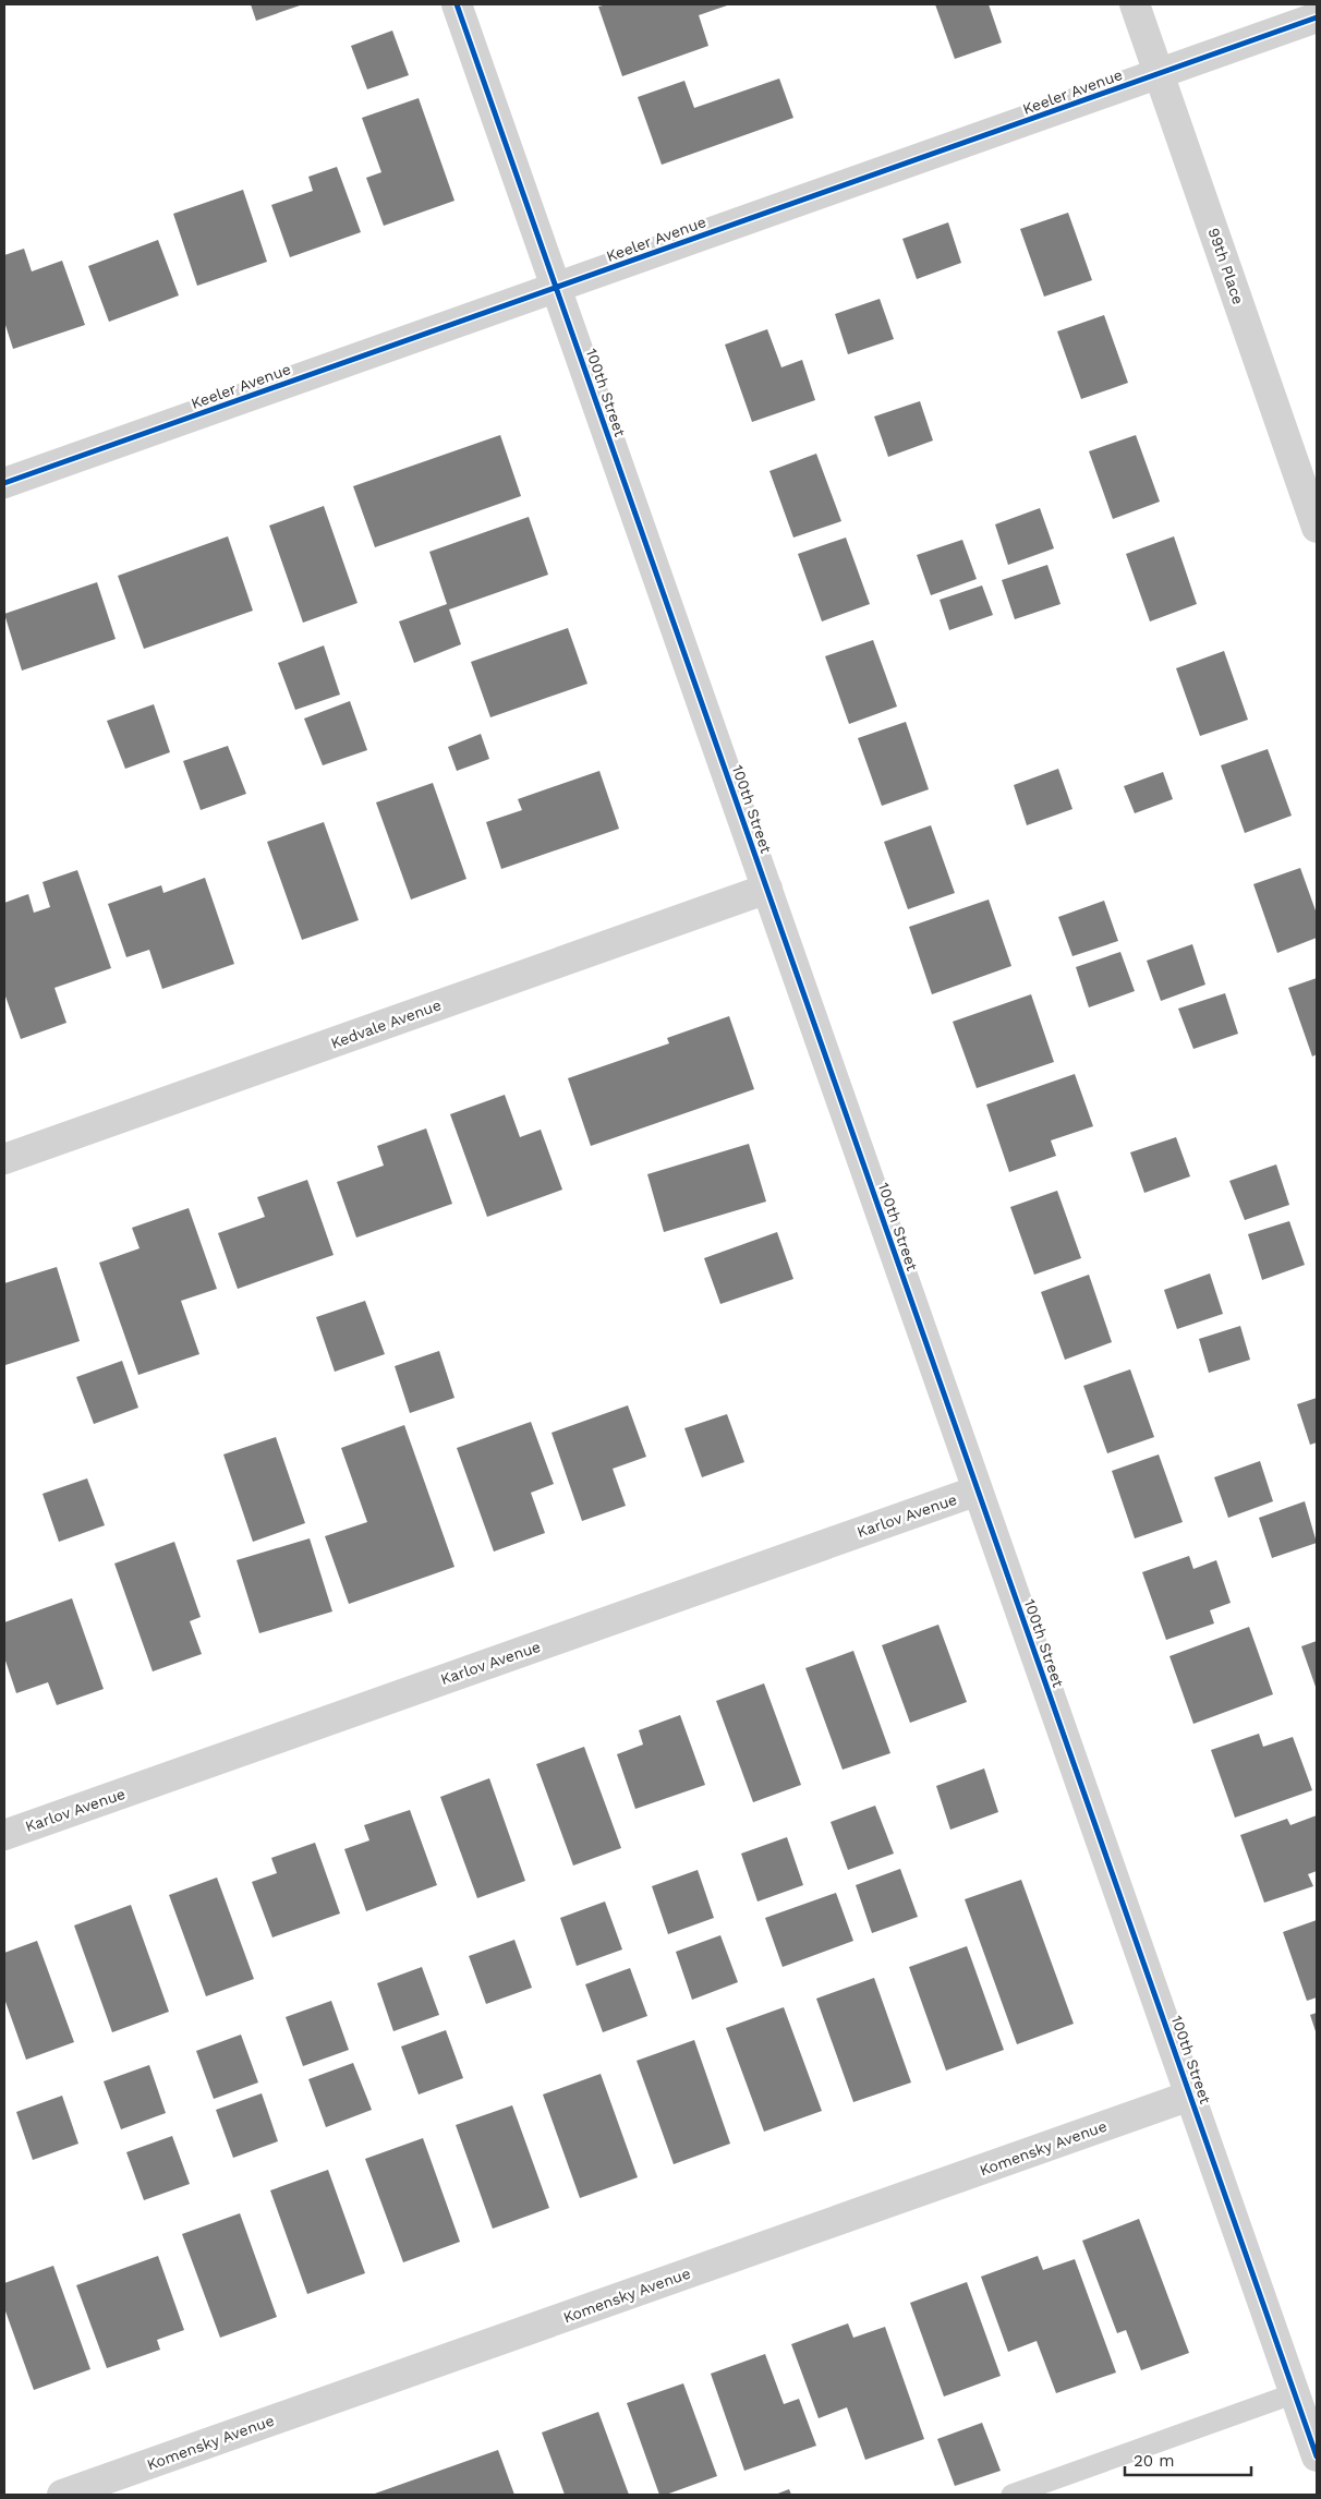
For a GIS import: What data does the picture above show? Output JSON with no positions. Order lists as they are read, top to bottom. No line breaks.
{"streets":{"street":["Keeler Avenue","99th Place","100th Street","Kedvale Avenue","Karlov Avenue","Komensky Avenue"]},"crossings":[["Keeler Avenue","99th Place"],["Keeler Avenue","100th Street"],["100th Street","Kedvale Avenue"],["100th Street","Karlov Avenue"],["100th Street","Komensky Avenue"]],"scale_bar":"20 m"}
